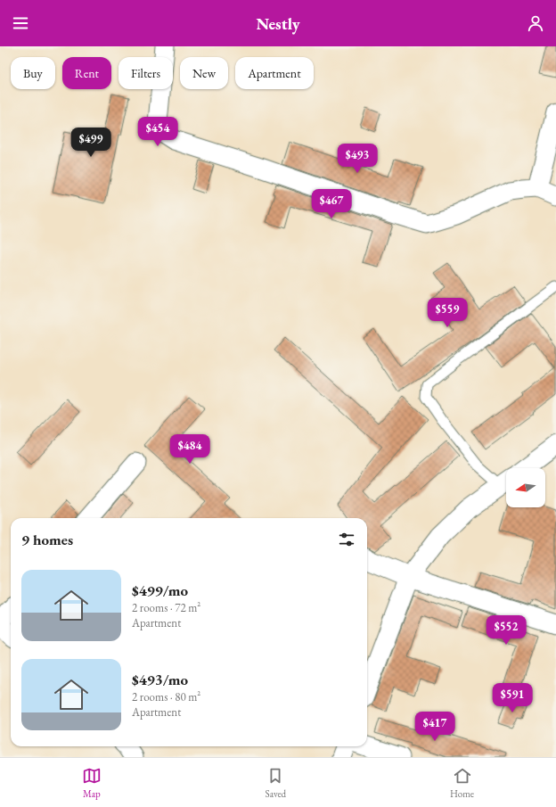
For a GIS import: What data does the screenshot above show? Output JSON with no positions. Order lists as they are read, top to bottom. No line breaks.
{"north":"left","page":{"header":"Nestly","chip":["Buy","Rent","Filters","New","Apartment"],"price":["$454","$499","$493","$467","$559","$484","$552","$591","$417"],"heading":"9 homes","list":[{"name":"$499/mo","note":"2 rooms · 72 m² · Apartment"},{"name":"$493/mo","note":"2 rooms · 80 m² · Apartment"}],"tabs":["Map","Saved","Home"]}}
